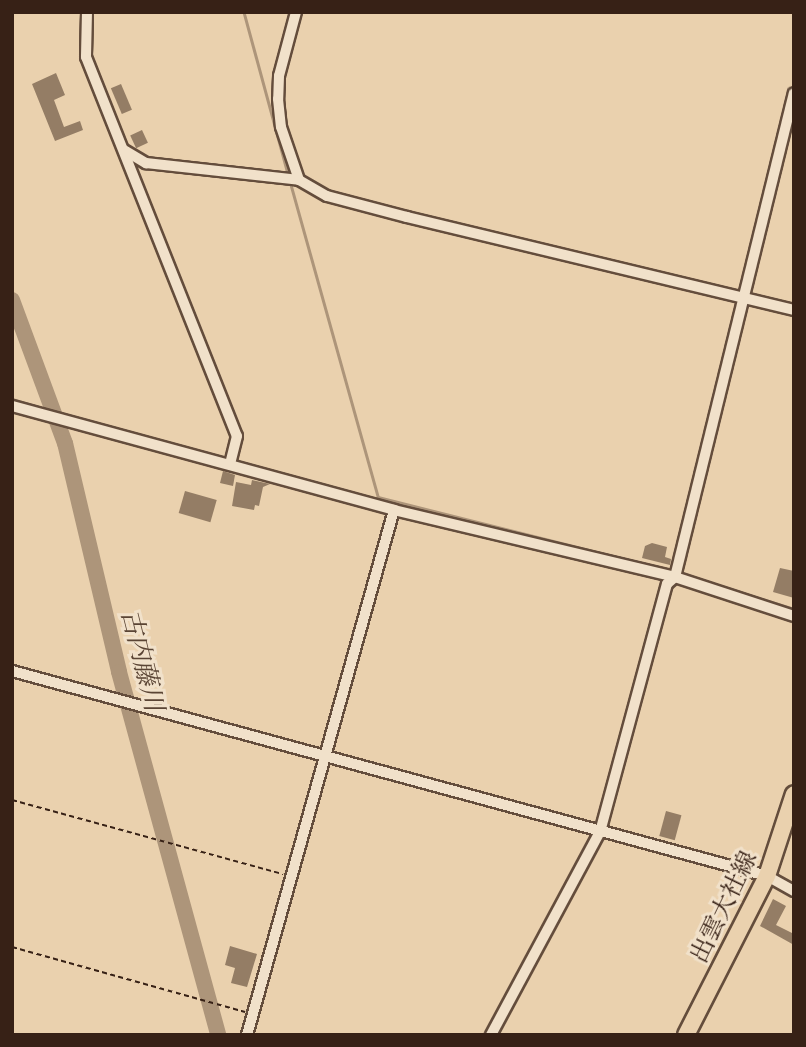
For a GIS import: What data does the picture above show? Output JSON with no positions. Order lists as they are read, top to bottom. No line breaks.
{"streets":{"main road":["出雲大社線"]},"water":["古内藤川"]}
